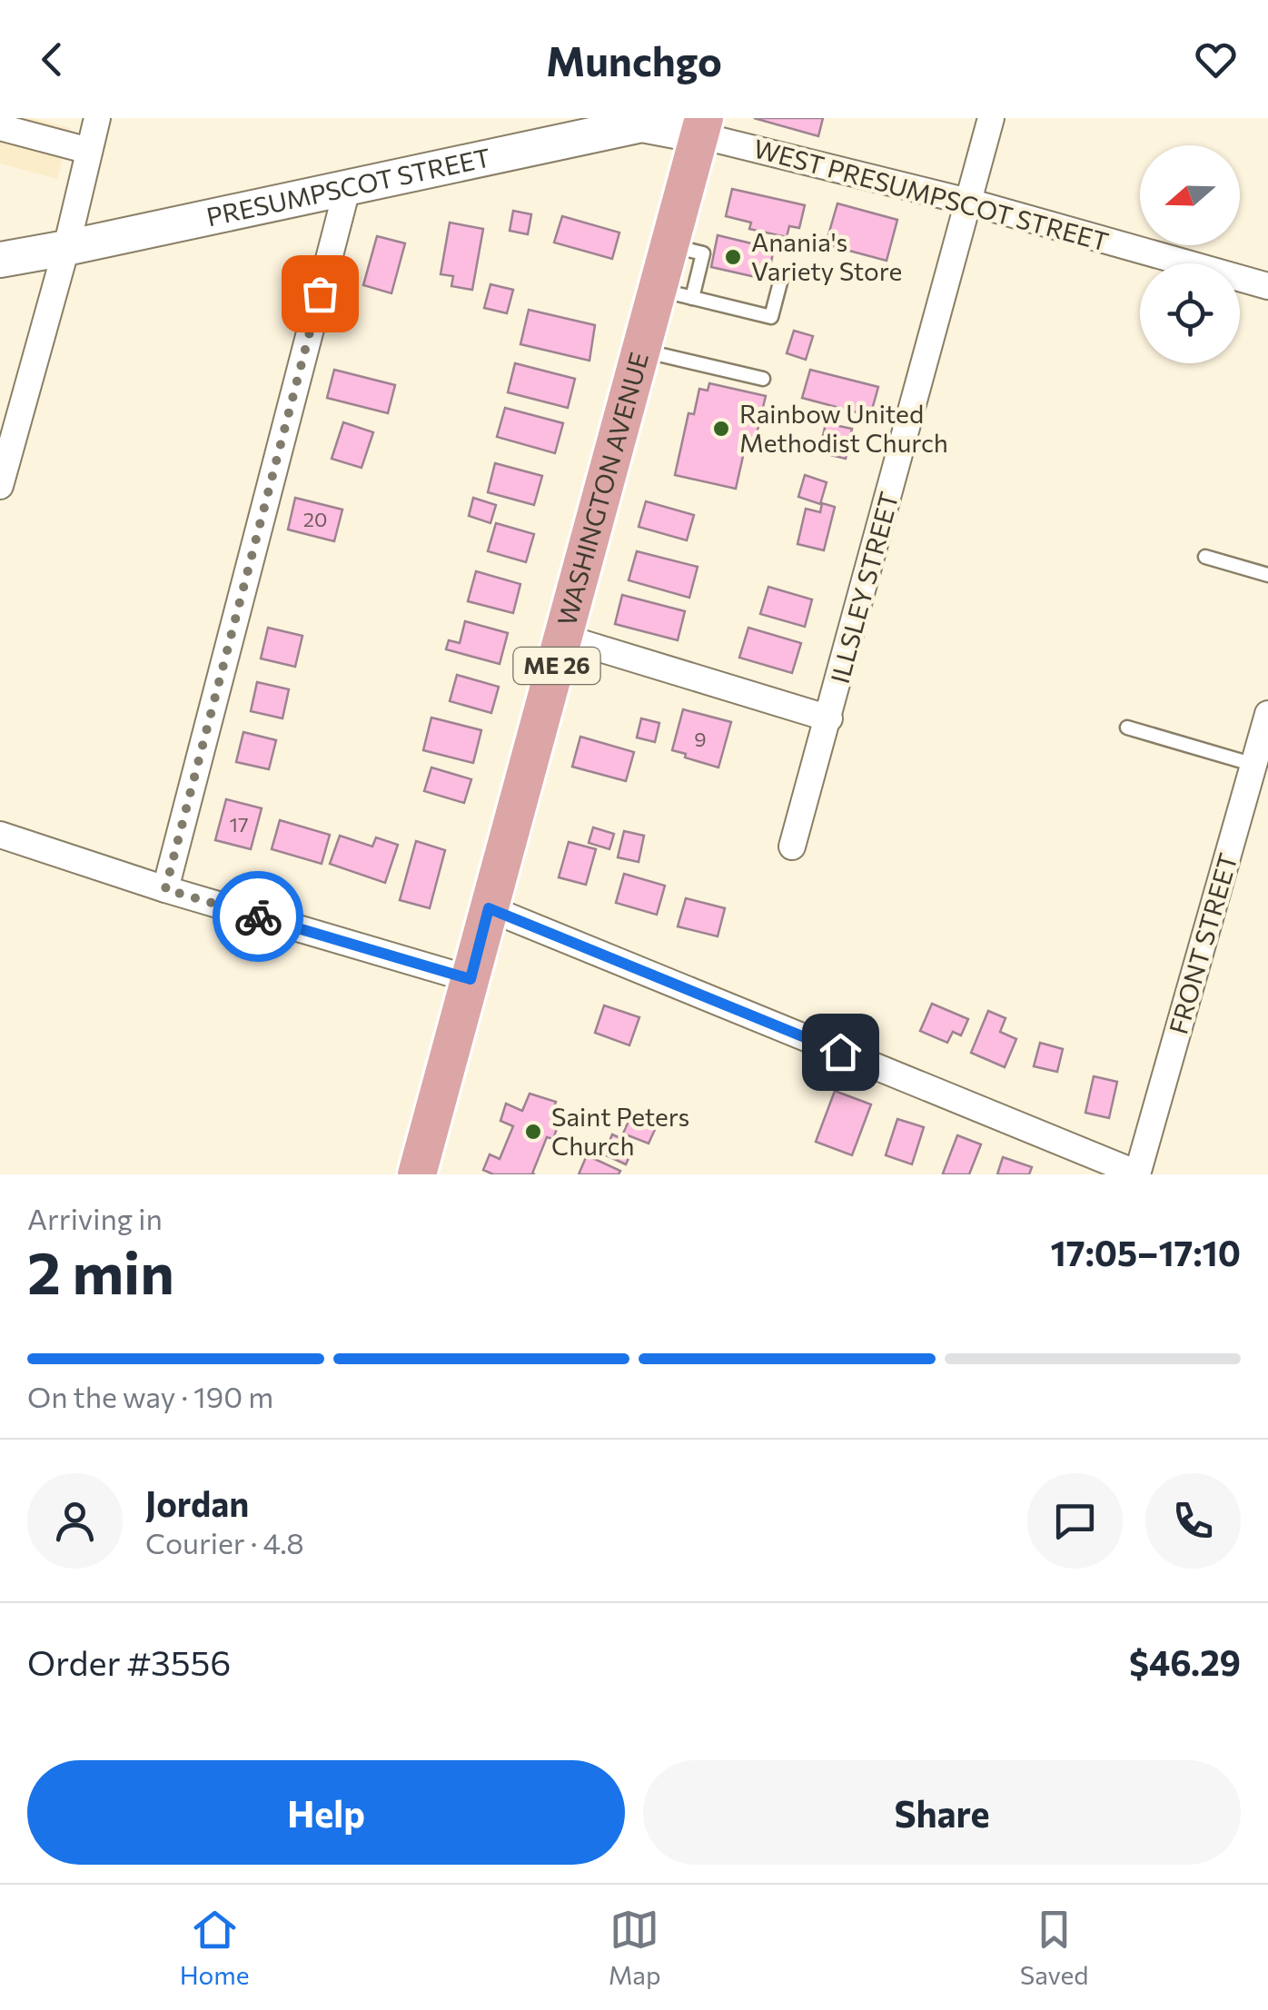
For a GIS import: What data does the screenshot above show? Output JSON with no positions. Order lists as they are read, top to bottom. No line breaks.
{"streets":{"main road":["WASHINGTON AVENUE","ME 26"],"street":["PRESUMPSCOT STREET","WEST PRESUMPSCOT STREET","ILLSLEY STREET","FRONT STREET"]},"crossings":[["PRESUMPSCOT STREET","WEST PRESUMPSCOT STREET"],["PRESUMPSCOT STREET","WASHINGTON AVENUE"],["WEST PRESUMPSCOT STREET","WASHINGTON AVENUE"],["WEST PRESUMPSCOT STREET","ILLSLEY STREET"]],"places":["Anania's Variety Store","Rainbow United Methodist Church","Saint Peters Church"],"house_numbers":["20","9","17"],"north":"left","page":{"header":"Munchgo","heading":["2 min","Arriving in","17:05–17:10"],"panel":["Jordan","Courier · 4.8","Order #3556","$46.29"],"bar":"On the way · 190 m","buttons":["Help","Share"],"tabs":["Home","Map","Saved"]}}
